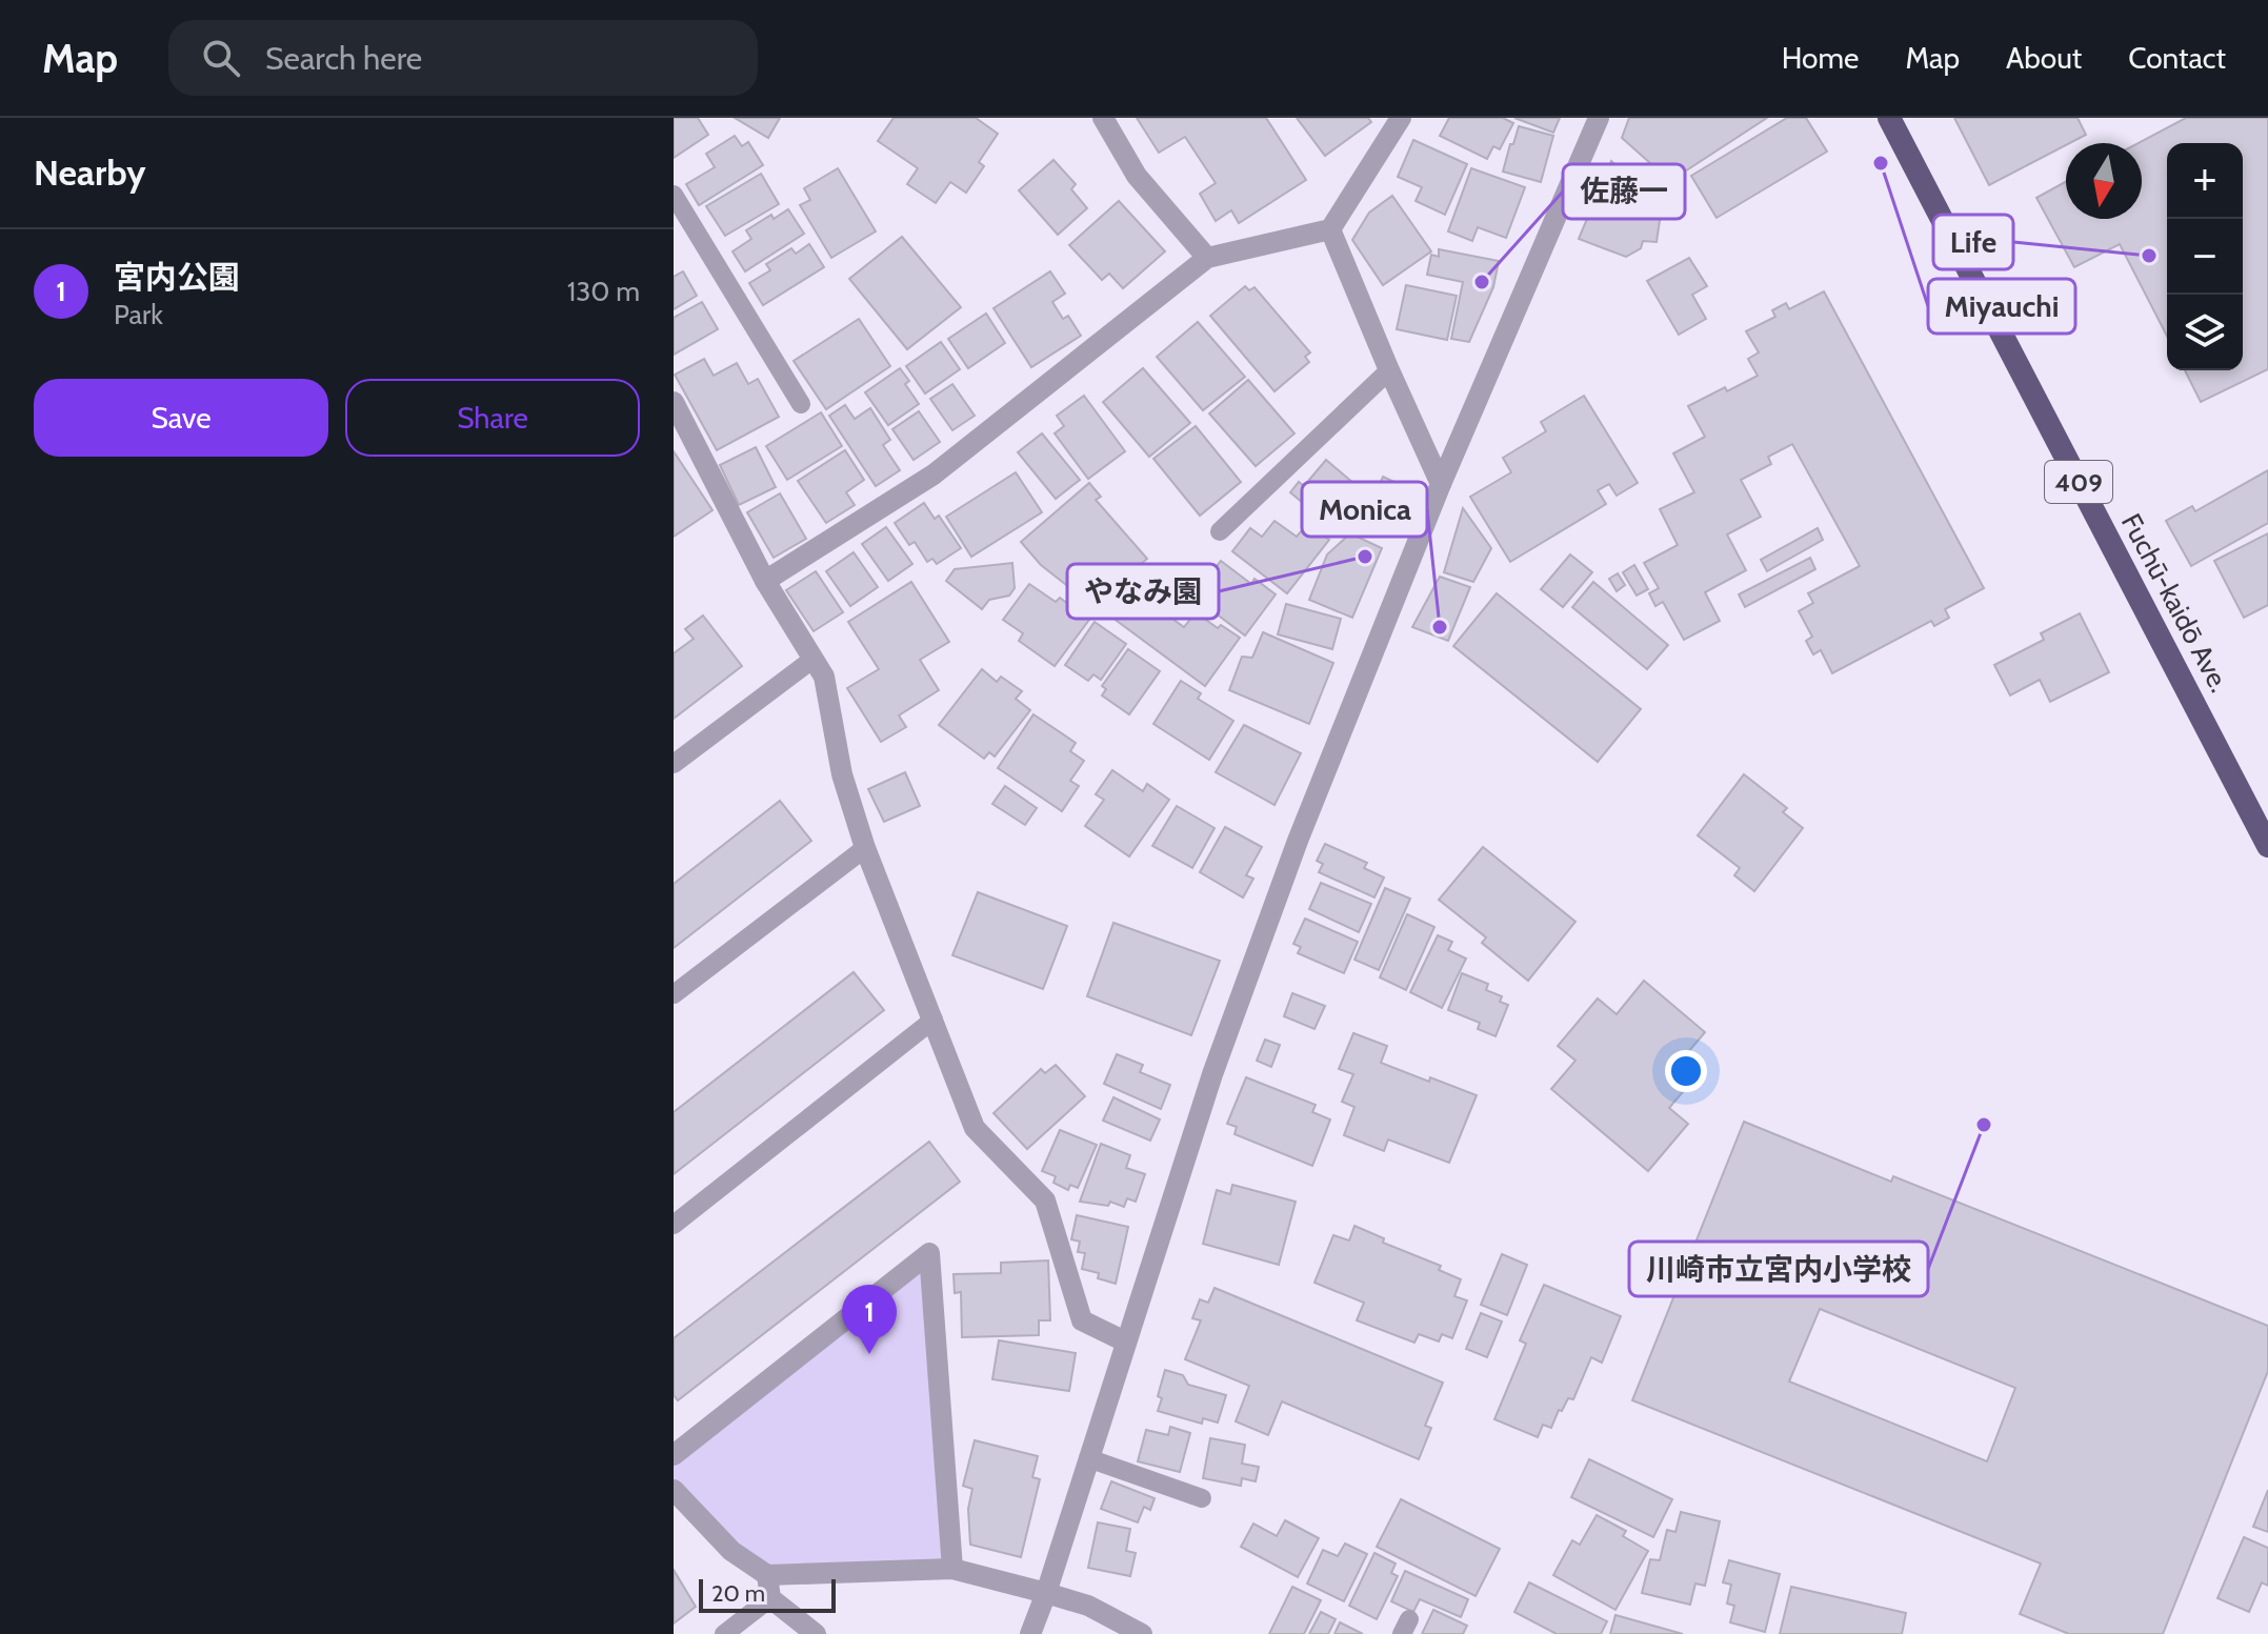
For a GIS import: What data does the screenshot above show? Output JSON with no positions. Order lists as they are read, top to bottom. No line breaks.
{"streets":{"highway":["409","Fuchū-kaidō Ave."]},"places":["Miyauchi","Life","佐藤一","やなみ園","Monica","川崎市立宮内小学校"],"scale_bar":"20 m","north":"bottom","page":{"header":"Map","search":"Search here","nav":["Home","Map","About","Contact"],"heading":"Nearby","map_buttons":["+","−"],"list":[{"mark":"1","name":"宮内公園","note":"Park","value":"130 m"}],"buttons":["Save","Share"],"pins":"1","scale":"20 m"}}
